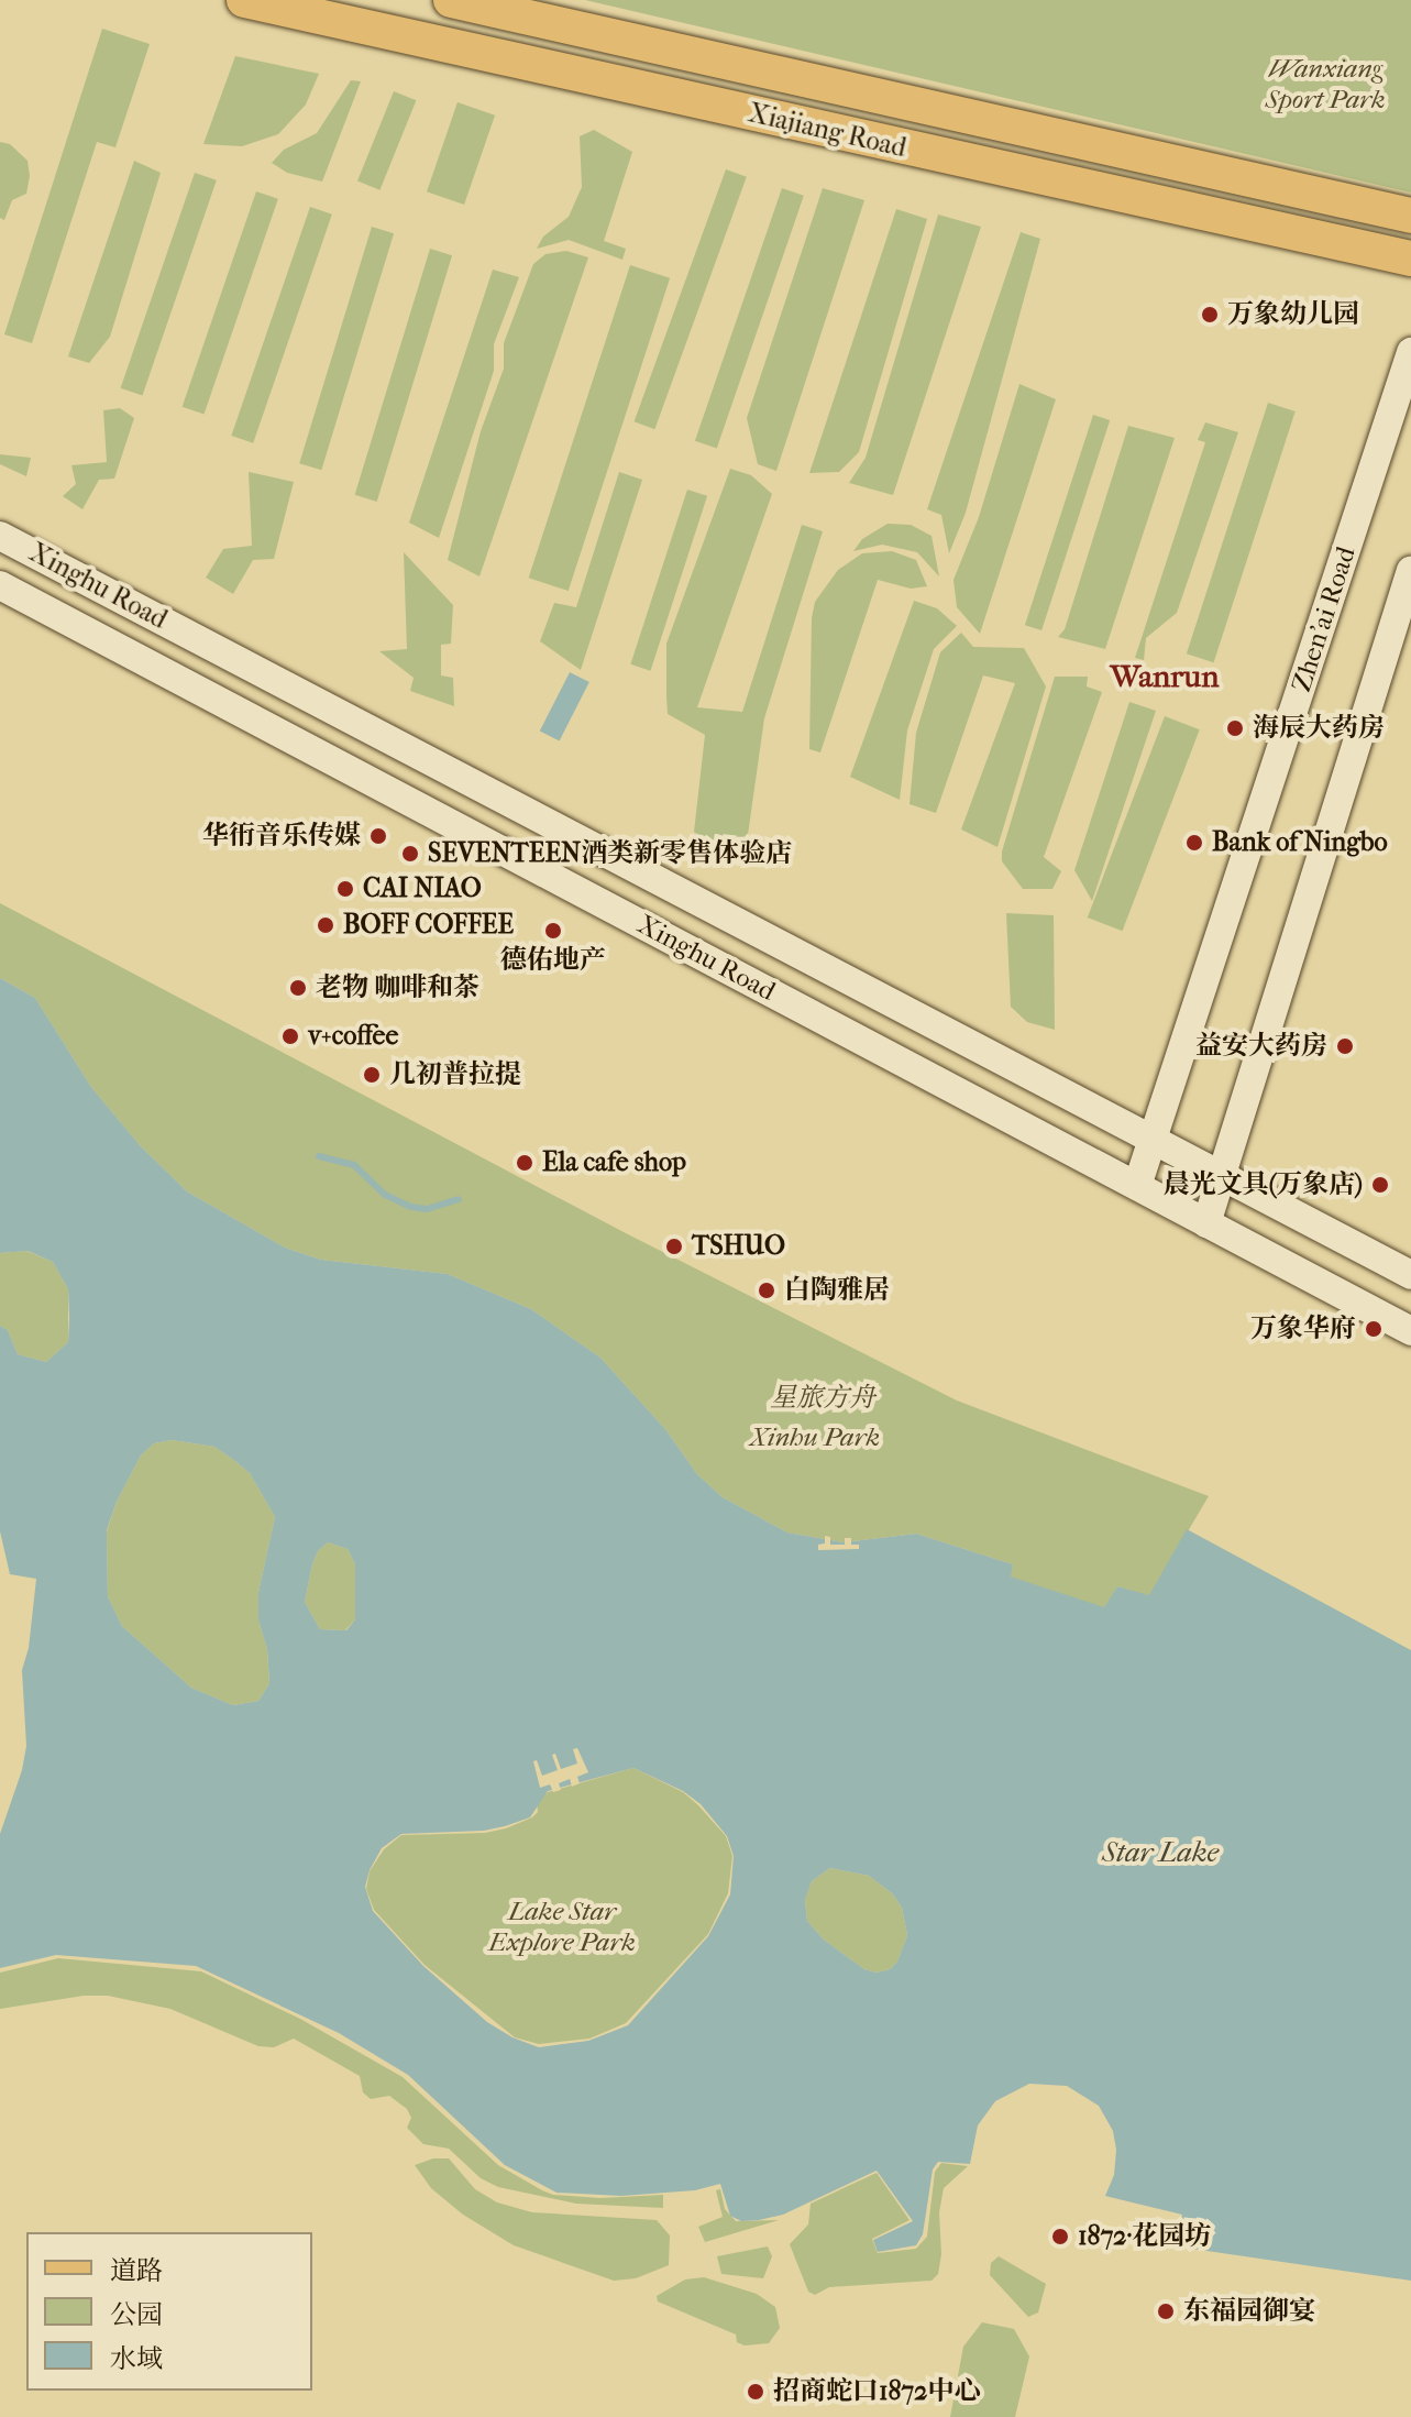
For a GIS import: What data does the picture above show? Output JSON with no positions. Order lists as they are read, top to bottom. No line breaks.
{"streets":{"main road":["Xiajiang Road"],"street":["Xinghu Road","Zhen'ai Road"]},"crossings":[["Xinghu Road","Zhen'ai Road"]],"districts":["Wanrun"],"water":["Star Lake"],"parks":["Wanxiang Sport Park","星旅方舟","Xinhu Park","Lake Star Explore Park"],"places":["万象幼儿园","海辰大药房","华衎音乐传媒","Bank of Ningbo","SEVENTEEN酒类新零售体验店","CAI NIAO","BOFF COFFEE","德佑地产","老物 咖啡和茶","v+coffee","益安大药房","几初普拉提","Ela cafe shop","晨光文具(万象店)","TSHUO","白陶雅居","万象华府","1872·花园坊","东福园御宴","招商蛇口1872中心"],"legend":["道路","公园","水域"]}
